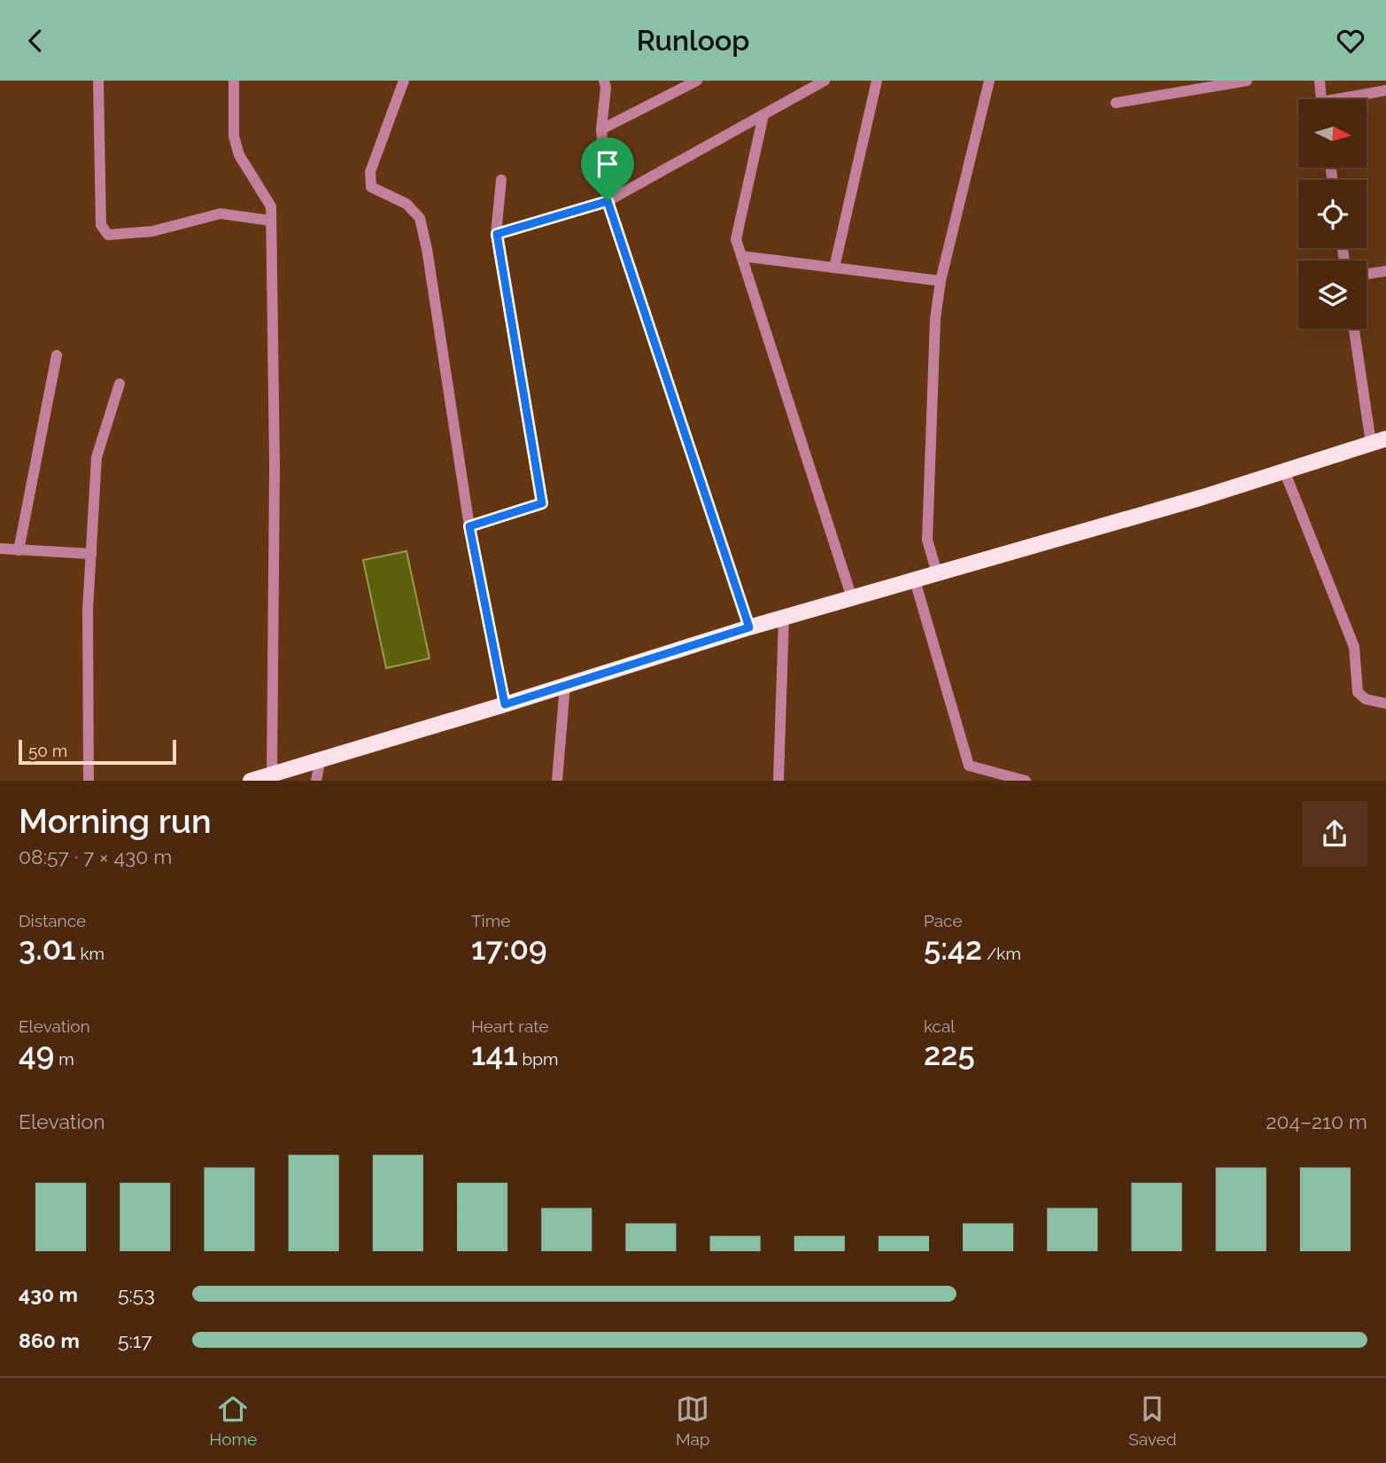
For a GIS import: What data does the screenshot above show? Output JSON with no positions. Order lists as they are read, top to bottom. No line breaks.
{"scale_bar":"50 m","north":"right","page":{"header":"Runloop","scale":"50 m","heading":["Morning run","08:57 · 7 × 430 m"],"stats":[["Distance","3.01 km"],["Time","17:09"],["Pace","5:42 /km"],["Elevation","49 m"],["Heart rate","141 bpm"],["kcal","225"]],"chart":["Elevation","204–210 m"],"list":[{"name":"430 m","note":"5:53"},{"name":"860 m","note":"5:17"}],"tabs":["Home","Map","Saved"]}}
